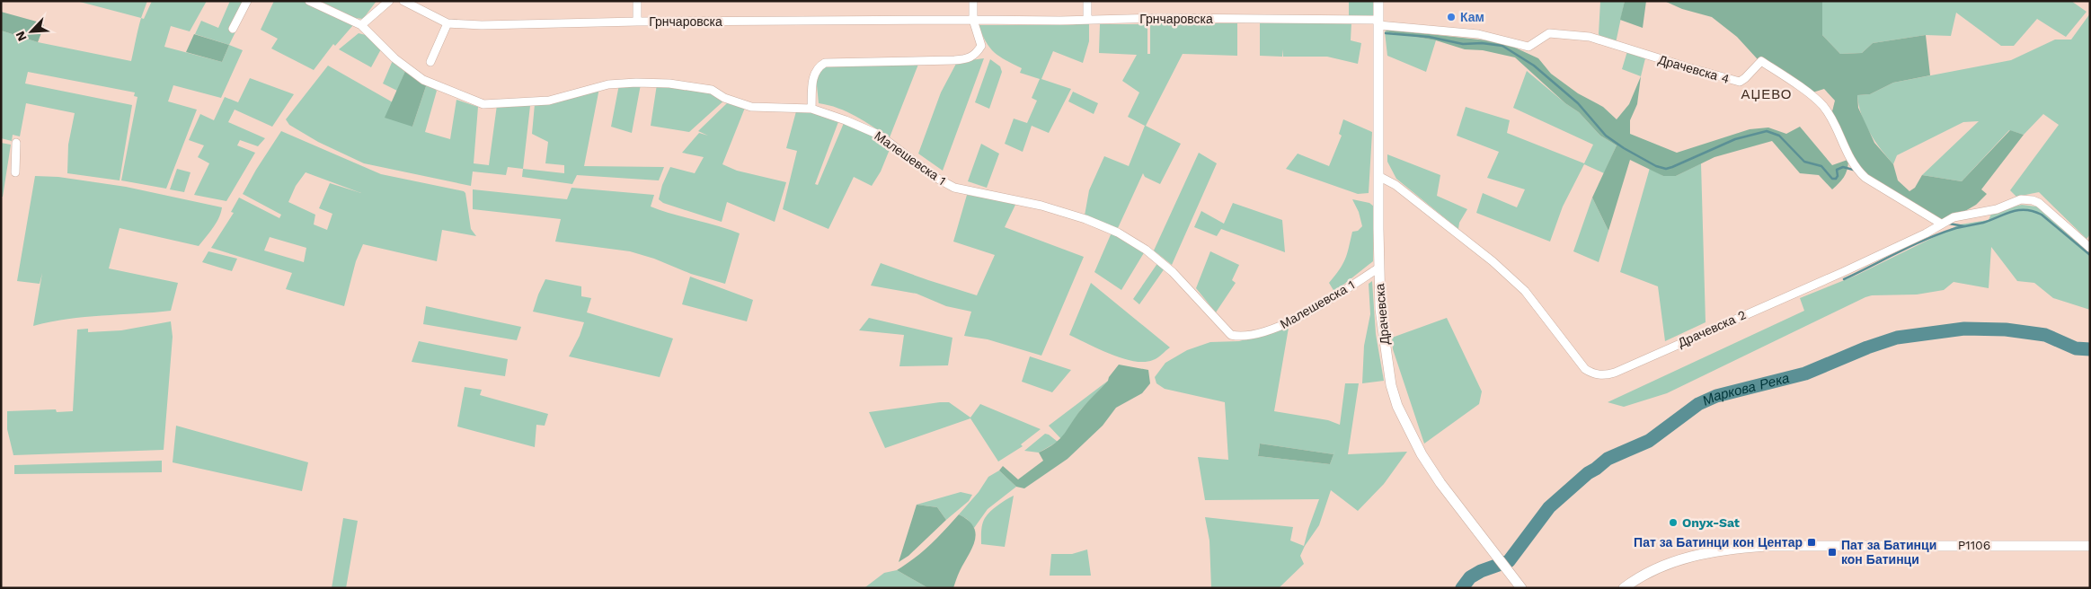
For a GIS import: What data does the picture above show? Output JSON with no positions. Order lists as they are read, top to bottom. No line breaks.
{"streets":{"main road":["Драчевска","P1106"],"street":["Грнчаровска","Драчевска 4","Малешевска 1","Драчевска 2"]},"crossings":[["Грнчаровска","Драчевска 4"],["Грнчаровска","Драчевска"],["Драчевска 4","Драчевска"],["Драчевска 4","Драчевска 2"],["Малешевска 1","Драчевска"],["Драчевска","Драчевска 2"]],"districts":["АЏЕВО"],"water":["Маркова Река"],"places":{"other":["Кам","Onyx-Sat"],"transit":["Пат за Батинци кон Центар","Пат за Батинци кон Батинци"]},"north":"bottom left"}
